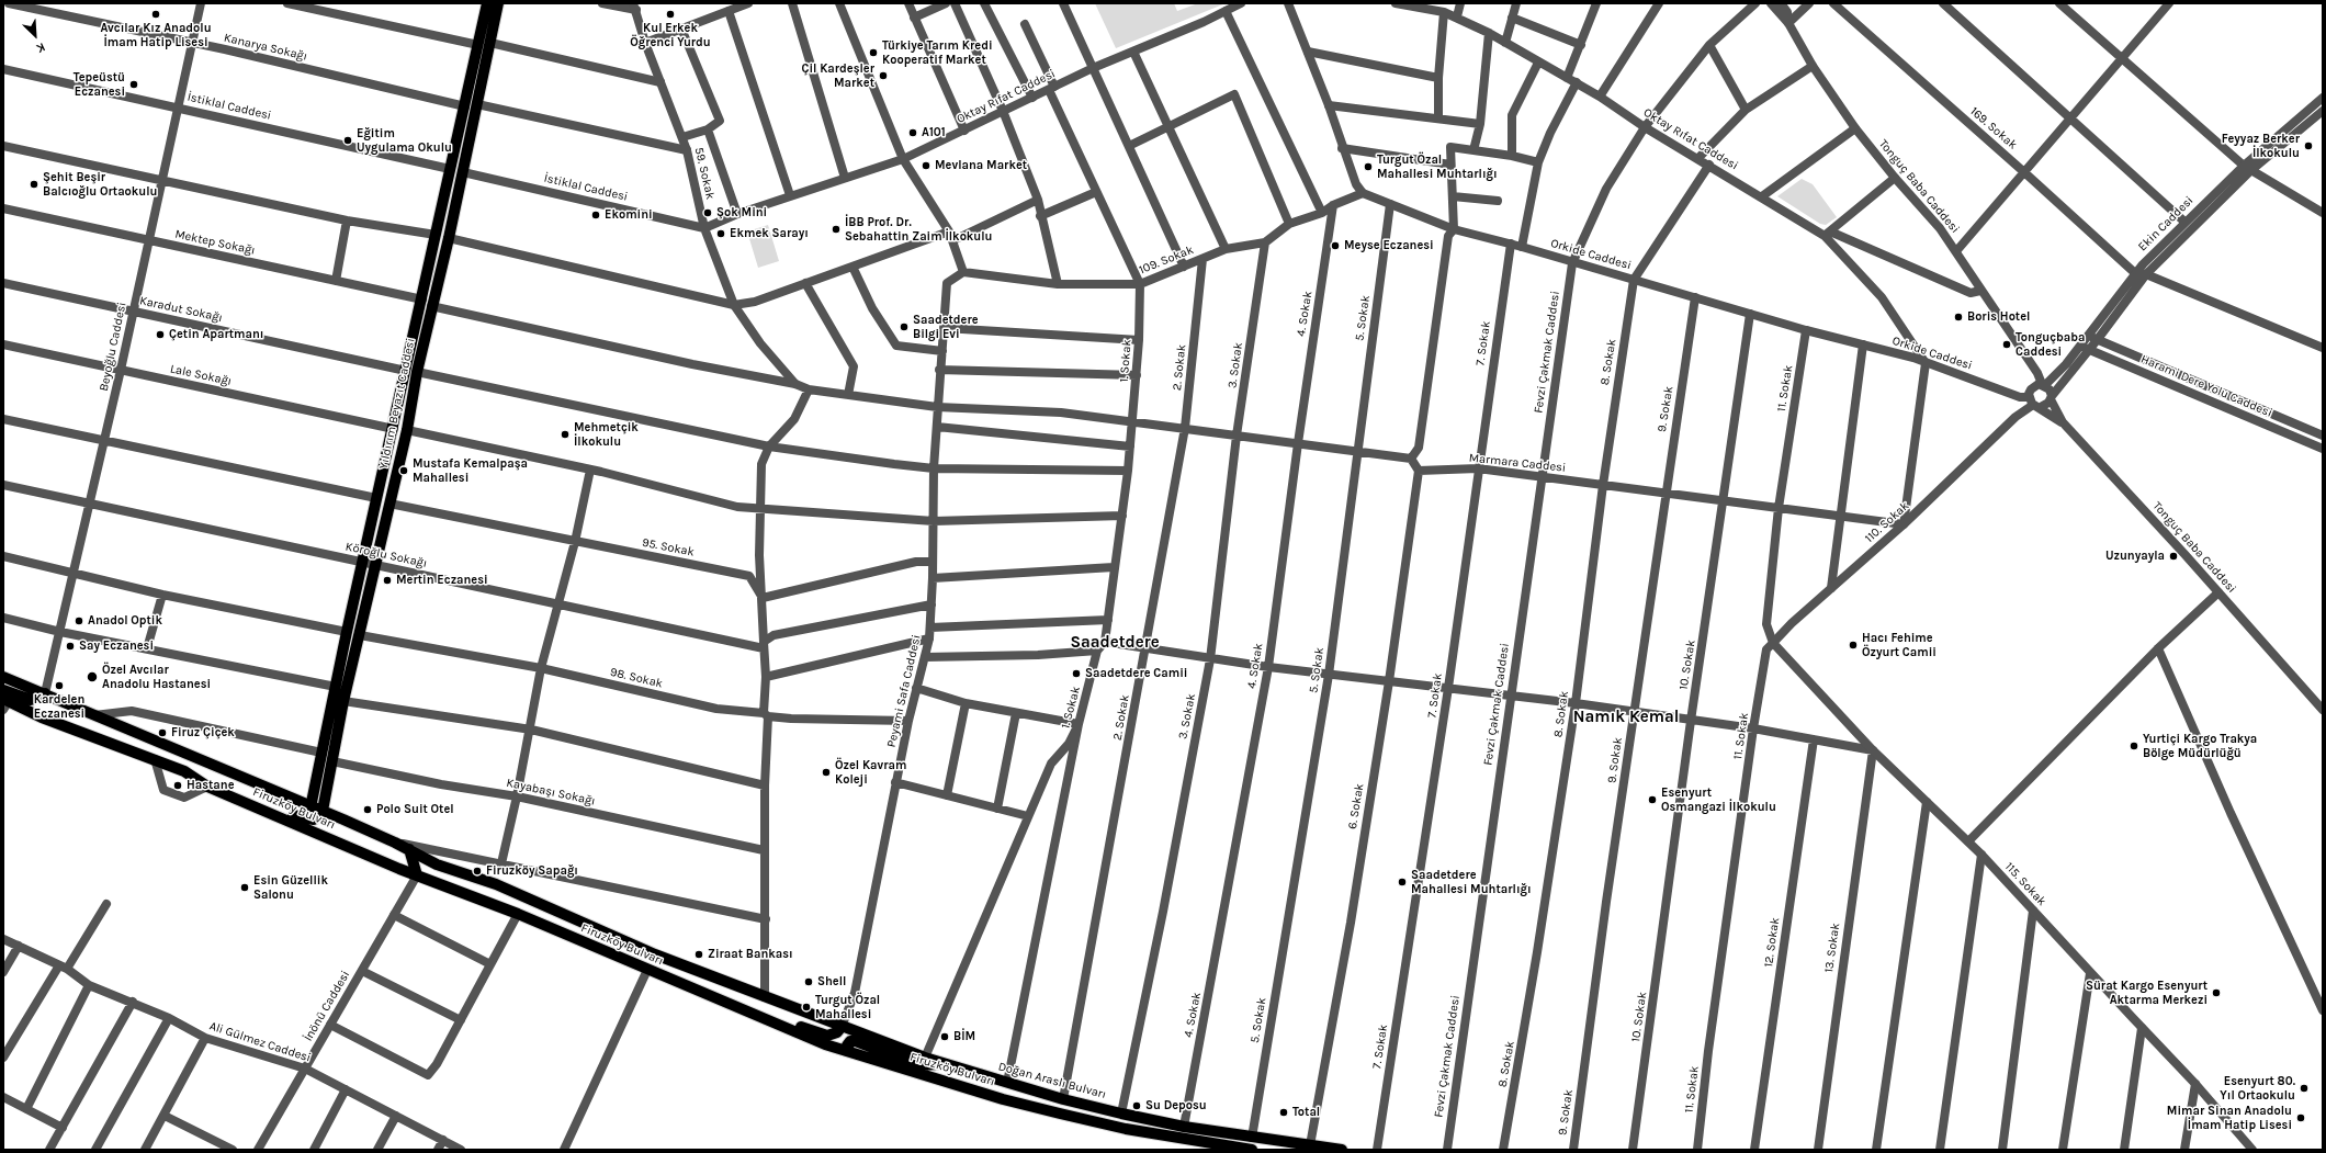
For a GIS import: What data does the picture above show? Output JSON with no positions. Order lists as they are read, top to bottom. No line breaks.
{"streets":{"main road":["Yıldırım Beyazıt Caddesi","Firuzköy Bulvarı","Doğan Araslı Bulvarı"],"street":["Kanarya Sokağı","Oktay Rıfat Caddesi","İstiklal Caddesi","169. Sokak","59. Sokak","Tonguç Baba Caddesi","Ekin Caddesi","Mektep Sokağı","Orkide Caddesi","109. Sokak","Karadut Sokağı","4. Sokak","5. Sokak","7. Sokak","Beyoğlu Caddesi","Fevzi Çakmak Caddesi","1. Sokak","8. Sokak","3. Sokak","2. Sokak","Lale Sokağı","Harami Dere Yolu Caddesi","11. Sokak","9. Sokak","Marmara Caddesi","110. Sokak","95. Sokak","Köroğlu Sokağı","10. Sokak","98. Sokak","Peyami Safa Caddesi","Kayabaşı Sokağı","6. Sokak","115. Sokak","12. Sokak","13. Sokak","İnönü Caddesi","Ali Gülmez Caddesi"]},"crossings":[["Kanarya Sokağı","Beyoğlu Caddesi"],["Kanarya Sokağı","Yıldırım Beyazıt Caddesi"],["Oktay Rıfat Caddesi","İstiklal Caddesi"],["Oktay Rıfat Caddesi","59. Sokak"],["Oktay Rıfat Caddesi","Orkide Caddesi"],["Oktay Rıfat Caddesi","Fevzi Çakmak Caddesi"],["İstiklal Caddesi","59. Sokak"],["İstiklal Caddesi","Beyoğlu Caddesi"],["İstiklal Caddesi","Yıldırım Beyazıt Caddesi"],["169. Sokak","Ekin Caddesi"],["59. Sokak","Mektep Sokağı"],["Tonguç Baba Caddesi","Ekin Caddesi"],["Tonguç Baba Caddesi","Orkide Caddesi"],["Tonguç Baba Caddesi","110. Sokak"],["Ekin Caddesi","Orkide Caddesi"],["Ekin Caddesi","Harami Dere Yolu Caddesi"],["Ekin Caddesi","110. Sokak"],["Mektep Sokağı","Beyoğlu Caddesi"],["Mektep Sokağı","Yıldırım Beyazıt Caddesi"],["Orkide Caddesi","109. Sokak"],["Orkide Caddesi","5. Sokak"],["Orkide Caddesi","7. Sokak"],["Orkide Caddesi","Fevzi Çakmak Caddesi"],["Orkide Caddesi","8. Sokak"],["Orkide Caddesi","11. Sokak"],["Orkide Caddesi","9. Sokak"],["Orkide Caddesi","110. Sokak"],["Orkide Caddesi","10. Sokak"],["109. Sokak","4. Sokak"],["109. Sokak","1. Sokak"],["109. Sokak","3. Sokak"],["109. Sokak","2. Sokak"],["109. Sokak","Peyami Safa Caddesi"],["Karadut Sokağı","Beyoğlu Caddesi"],["Karadut Sokağı","Yıldırım Beyazıt Caddesi"],["4. Sokak","Doğan Araslı Bulvarı"],["5. Sokak","Doğan Araslı Bulvarı"],["7. Sokak","Marmara Caddesi"],["Beyoğlu Caddesi","Lale Sokağı"],["Beyoğlu Caddesi","Köroğlu Sokağı"],["Beyoğlu Caddesi","Firuzköy Bulvarı"],["Fevzi Çakmak Caddesi","Marmara Caddesi"],["1. Sokak","Doğan Araslı Bulvarı"],["8. Sokak","Marmara Caddesi"],["3. Sokak","Doğan Araslı Bulvarı"],["2. Sokak","Doğan Araslı Bulvarı"],["Lale Sokağı","Yıldırım Beyazıt Caddesi"],["11. Sokak","Marmara Caddesi"],["11. Sokak","110. Sokak"],["11. Sokak","115. Sokak"],["Yıldırım Beyazıt Caddesi","95. Sokak"],["Yıldırım Beyazıt Caddesi","Köroğlu Sokağı"],["Yıldırım Beyazıt Caddesi","98. Sokak"],["Yıldırım Beyazıt Caddesi","Kayabaşı Sokağı"],["Yıldırım Beyazıt Caddesi","Firuzköy Bulvarı"],["9. Sokak","Marmara Caddesi"],["Marmara Caddesi","110. Sokak"],["Marmara Caddesi","10. Sokak"],["Marmara Caddesi","6. Sokak"],["110. Sokak","115. Sokak"],["98. Sokak","Peyami Safa Caddesi"],["Peyami Safa Caddesi","Doğan Araslı Bulvarı"],["6. Sokak","Doğan Araslı Bulvarı"],["Firuzköy Bulvarı","İnönü Caddesi"],["Firuzköy Bulvarı","Doğan Araslı Bulvarı"],["115. Sokak","13. Sokak"],["İnönü Caddesi","Ali Gülmez Caddesi"]],"districts":["Saadetdere","Namık Kemal"],"places":["Avcılar Kız Anadolu İmam Hatip Lisesi","Kul Erkek Öğrenci Yurdu","Türkiye Tarım Kredi Kooperatif Market","Çil Kardeşler Market","Tepeüstü Eczanesi","A101","Eğitim Uygulama Okulu","Feyyaz Berker İlkokulu","Mevlana Market","Turgut Özal Mahallesi Muhtarlığı","Şehit Beşir Balcıoğlu Ortaokulu","Şok Mini","Ekomini","İBB Prof. Dr. Sebahattin Zaim İlkokulu","Ekmek Sarayı","Meyse Eczanesi","Boris Hotel","Saadetdere Bilgi Evi","Çetin Apartmanı","Tonguçbaba Caddesi","Mehmetçik İlkokulu","Mustafa Kemalpaşa Mahallesi","Uzunyayla","Mertin Eczanesi","Anadol Optik","Hacı Fehime Özyurt Camii","Say Eczanesi","Saadetdere Camii","Özel Avcılar Anadolu Hastanesi","Kardelen Eczanesi","Firuz Çiçek","Yurtiçi Kargo Trakya Bölge Müdürlüğü","Özel Kavram Koleji","Hastane","Esenyurt Osmangazi İlkokulu","Polo Suit Otel","Firuzköy Sapağı","Saadetdere Mahallesi Muhtarlığı","Esin Güzellik Salonu","Ziraat Bankası","Shell","Sürat Kargo Esenyurt Aktarma Merkezi","Turgut Özal Mahallesi","BİM","Esenyurt 80. Yıl Ortaokulu","Su Deposu","Total","Mimar Sinan Anadolu İmam Hatip Lisesi"],"north":"bottom right"}
